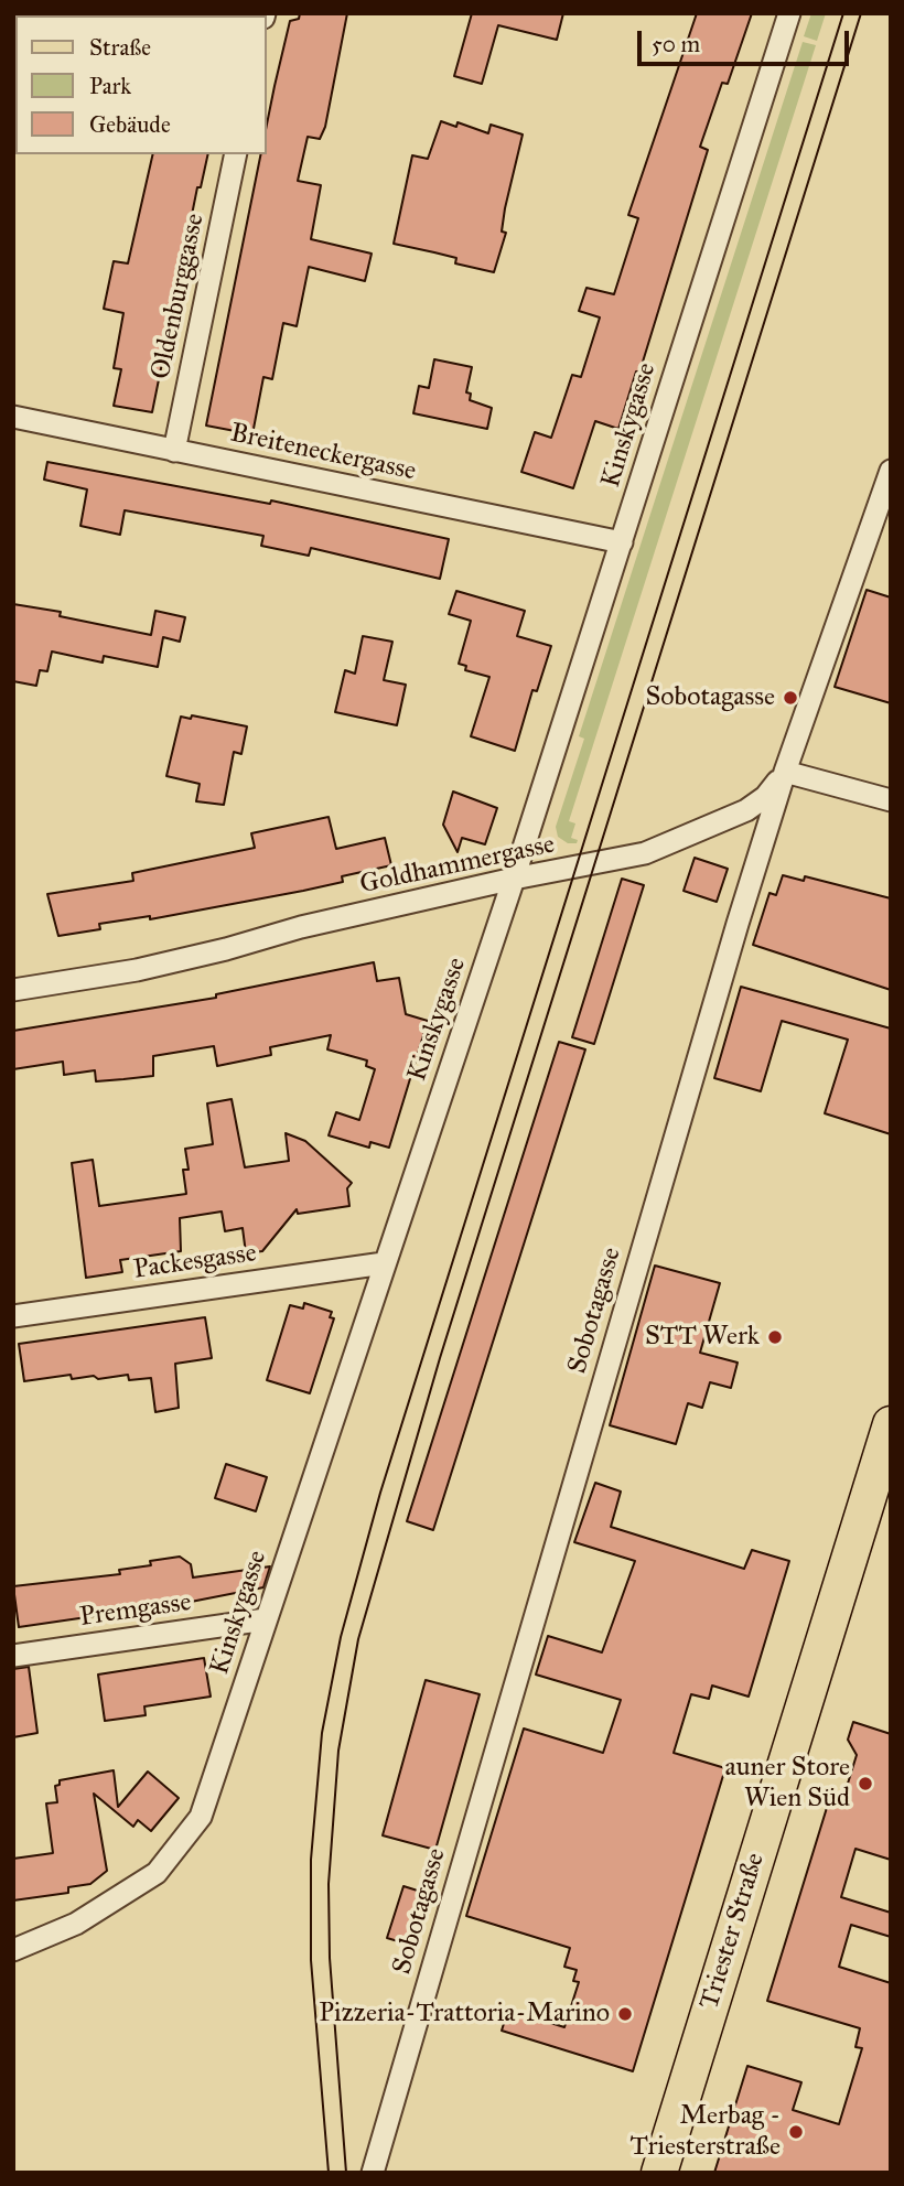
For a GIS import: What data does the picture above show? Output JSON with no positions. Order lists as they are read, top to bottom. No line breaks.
{"streets":{"main road":["Triester Straße"],"street":["Oldenburggasse","Kinskygasse","Breiteneckergasse","Goldhammergasse","Packesgasse","Sobotagasse","Premgasse"]},"crossings":[["Oldenburggasse","Breiteneckergasse"],["Kinskygasse","Breiteneckergasse"],["Kinskygasse","Goldhammergasse"],["Kinskygasse","Packesgasse"],["Kinskygasse","Premgasse"],["Goldhammergasse","Sobotagasse"]],"places":["Sobotagasse","STT Werk","auner Store Wien Süd","Pizzeria-Trattoria-Marino","Merbag - Triesterstraße"],"legend":["Straße","Park","Gebäude"],"scale_bar":"50 m"}
